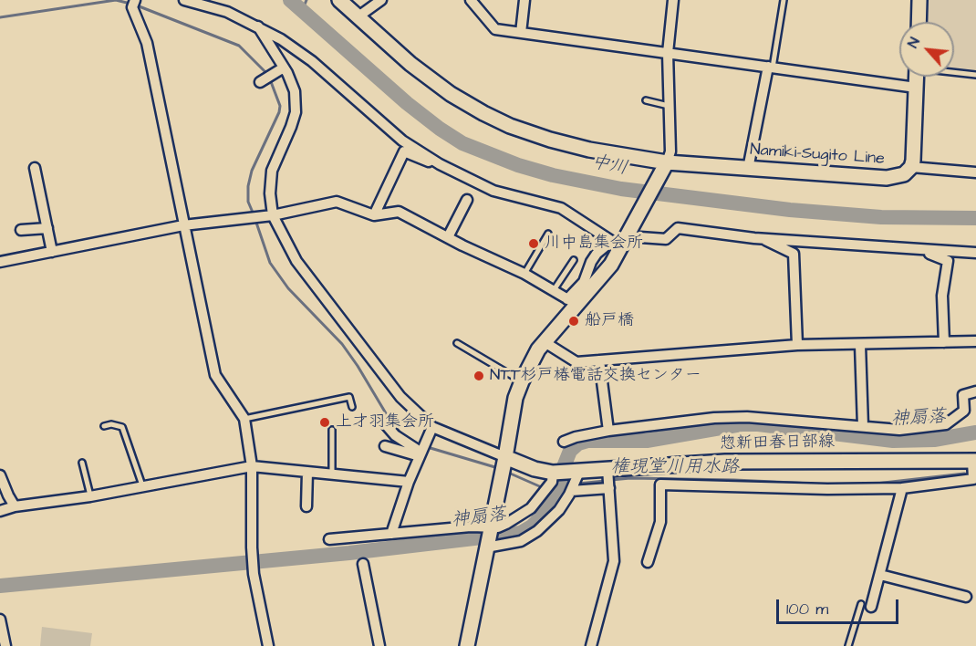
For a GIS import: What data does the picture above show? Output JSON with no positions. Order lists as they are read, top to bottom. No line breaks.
{"streets":{"main road":["Namiki-Sugito Line","惣新田春日部線"]},"water":["中川","神扇落","権現堂川用水路"],"places":["川中島集会所","船戸橋","NTT杉戸椿電話交換センター","上才羽集会所"],"scale_bar":"100 m","north":"top left"}
